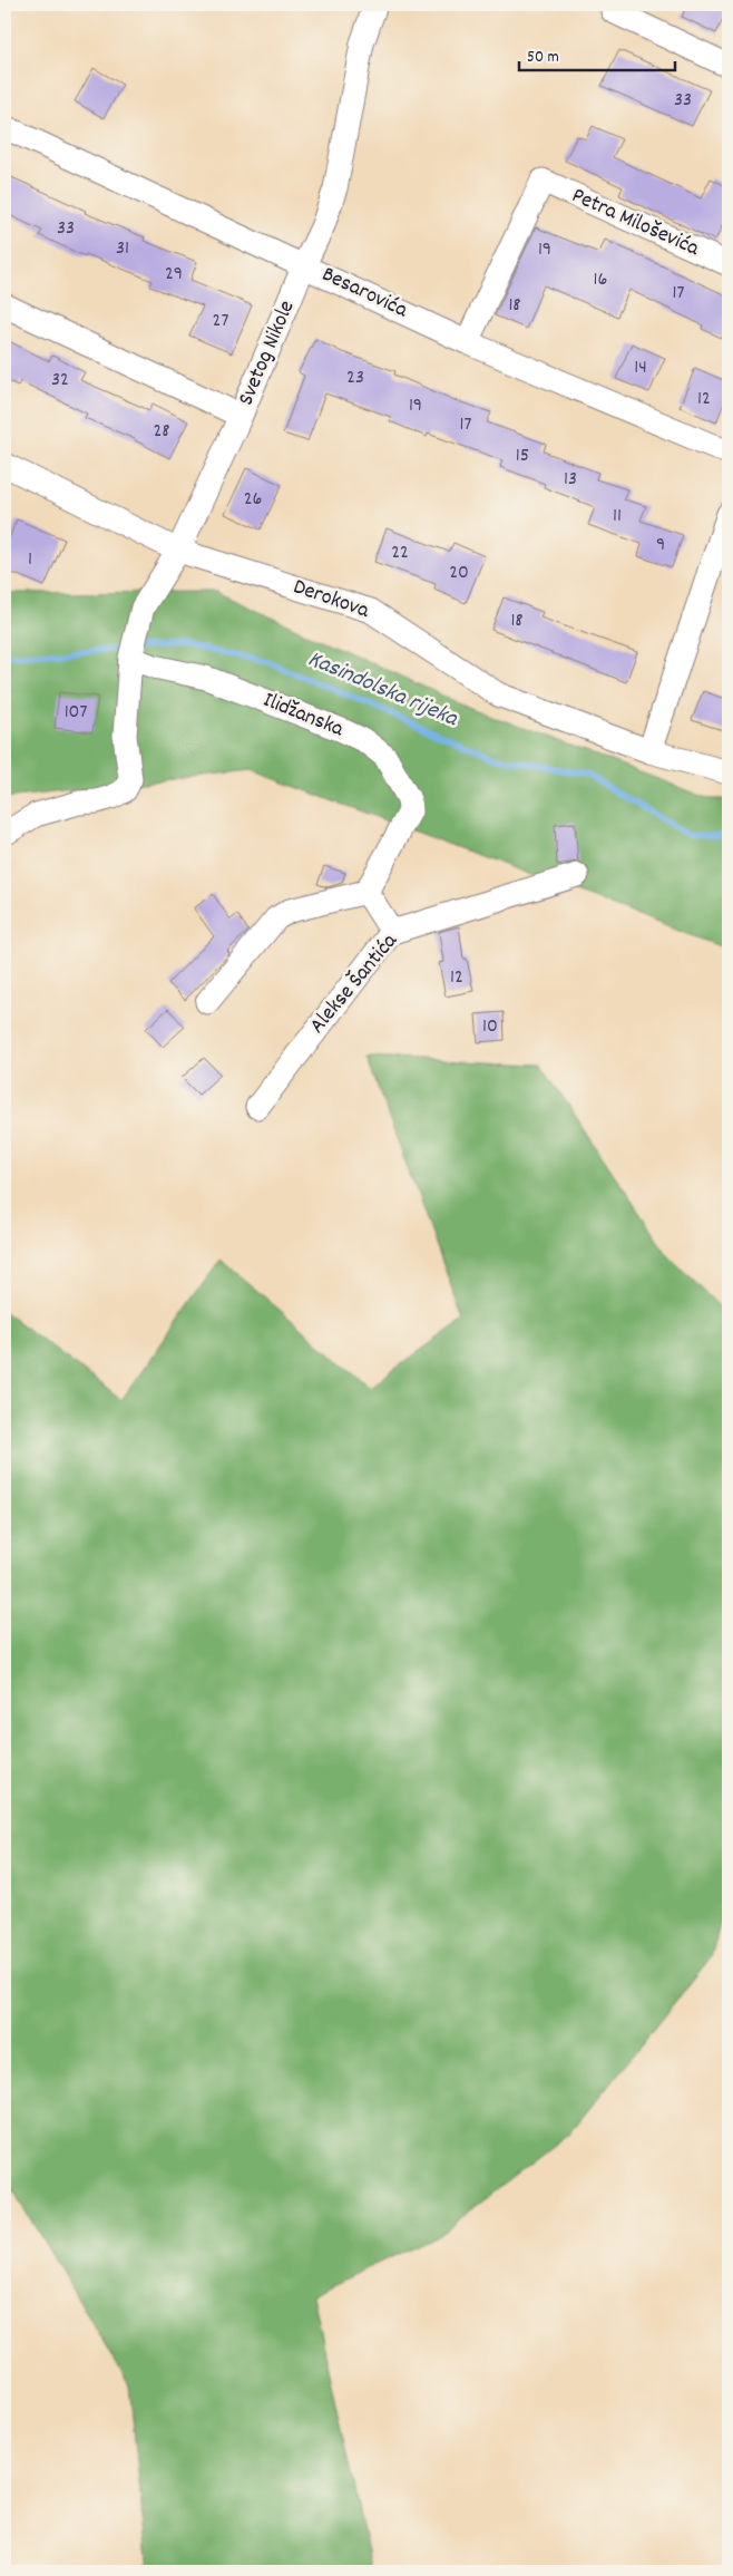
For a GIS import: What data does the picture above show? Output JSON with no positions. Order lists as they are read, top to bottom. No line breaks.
{"streets":{"street":["Petra Miloševića","Besarovića","Svetog Nikole","Derokova","Ilidžanska","Alekse Šantića"]},"crossings":[["Petra Miloševića","Besarovića"],["Besarovića","Svetog Nikole"],["Svetog Nikole","Derokova"],["Svetog Nikole","Ilidžanska"]],"water":["Kasindolska rijeka"],"house_numbers":["33","33","31","19","29","16","17","18","27","14","23","32","12","19","17","28","15","13","26","11","9","22","1","20","18","107","12","10"],"scale_bar":"50 m"}
